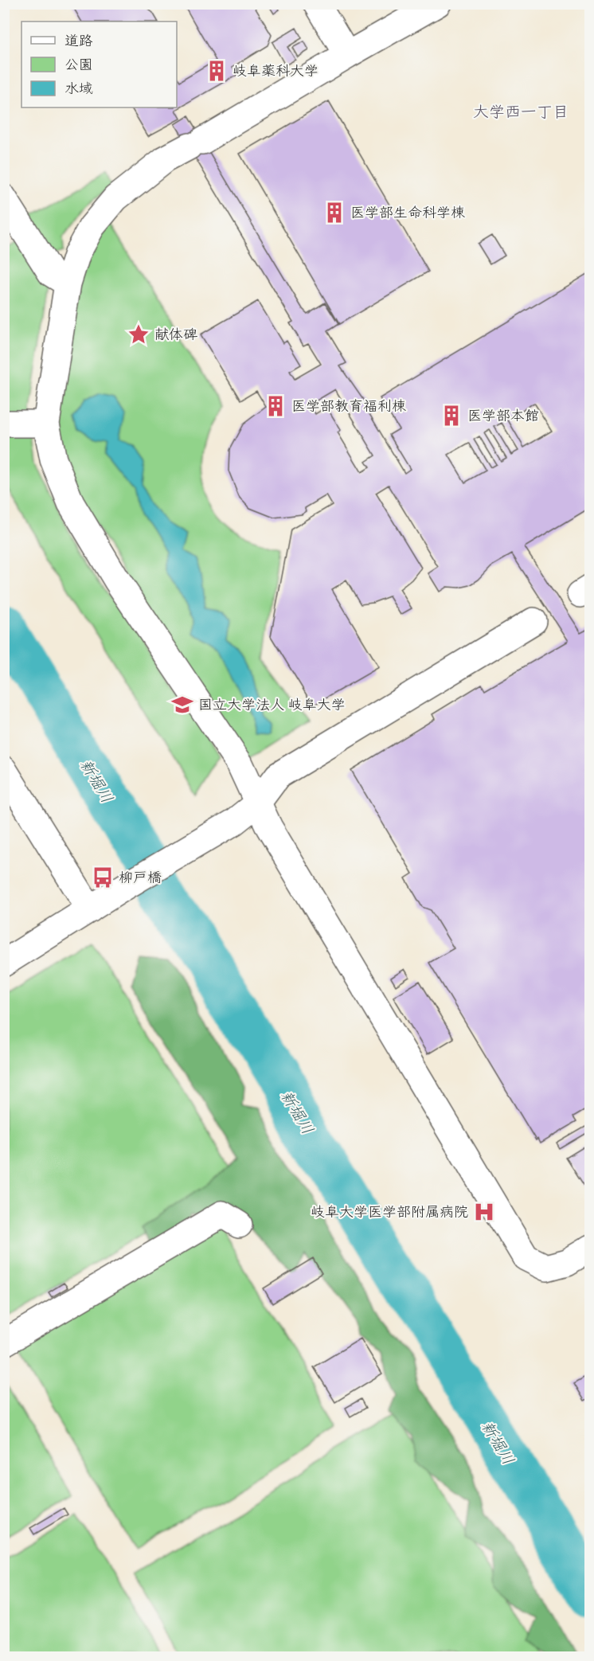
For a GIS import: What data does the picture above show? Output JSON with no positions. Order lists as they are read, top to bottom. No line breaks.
{"districts":["大学西一丁目"],"water":["新堀川"],"places":{"building":["岐阜薬科大学","医学部生命科学棟","医学部教育福利棟","医学部本館"],"place":["献体碑"],"school or university":["国立大学法人 岐阜大学"],"bus stop":["柳戸橋"],"hospital":["岐阜大学医学部附属病院"]},"legend":["道路","公園","水域"]}
